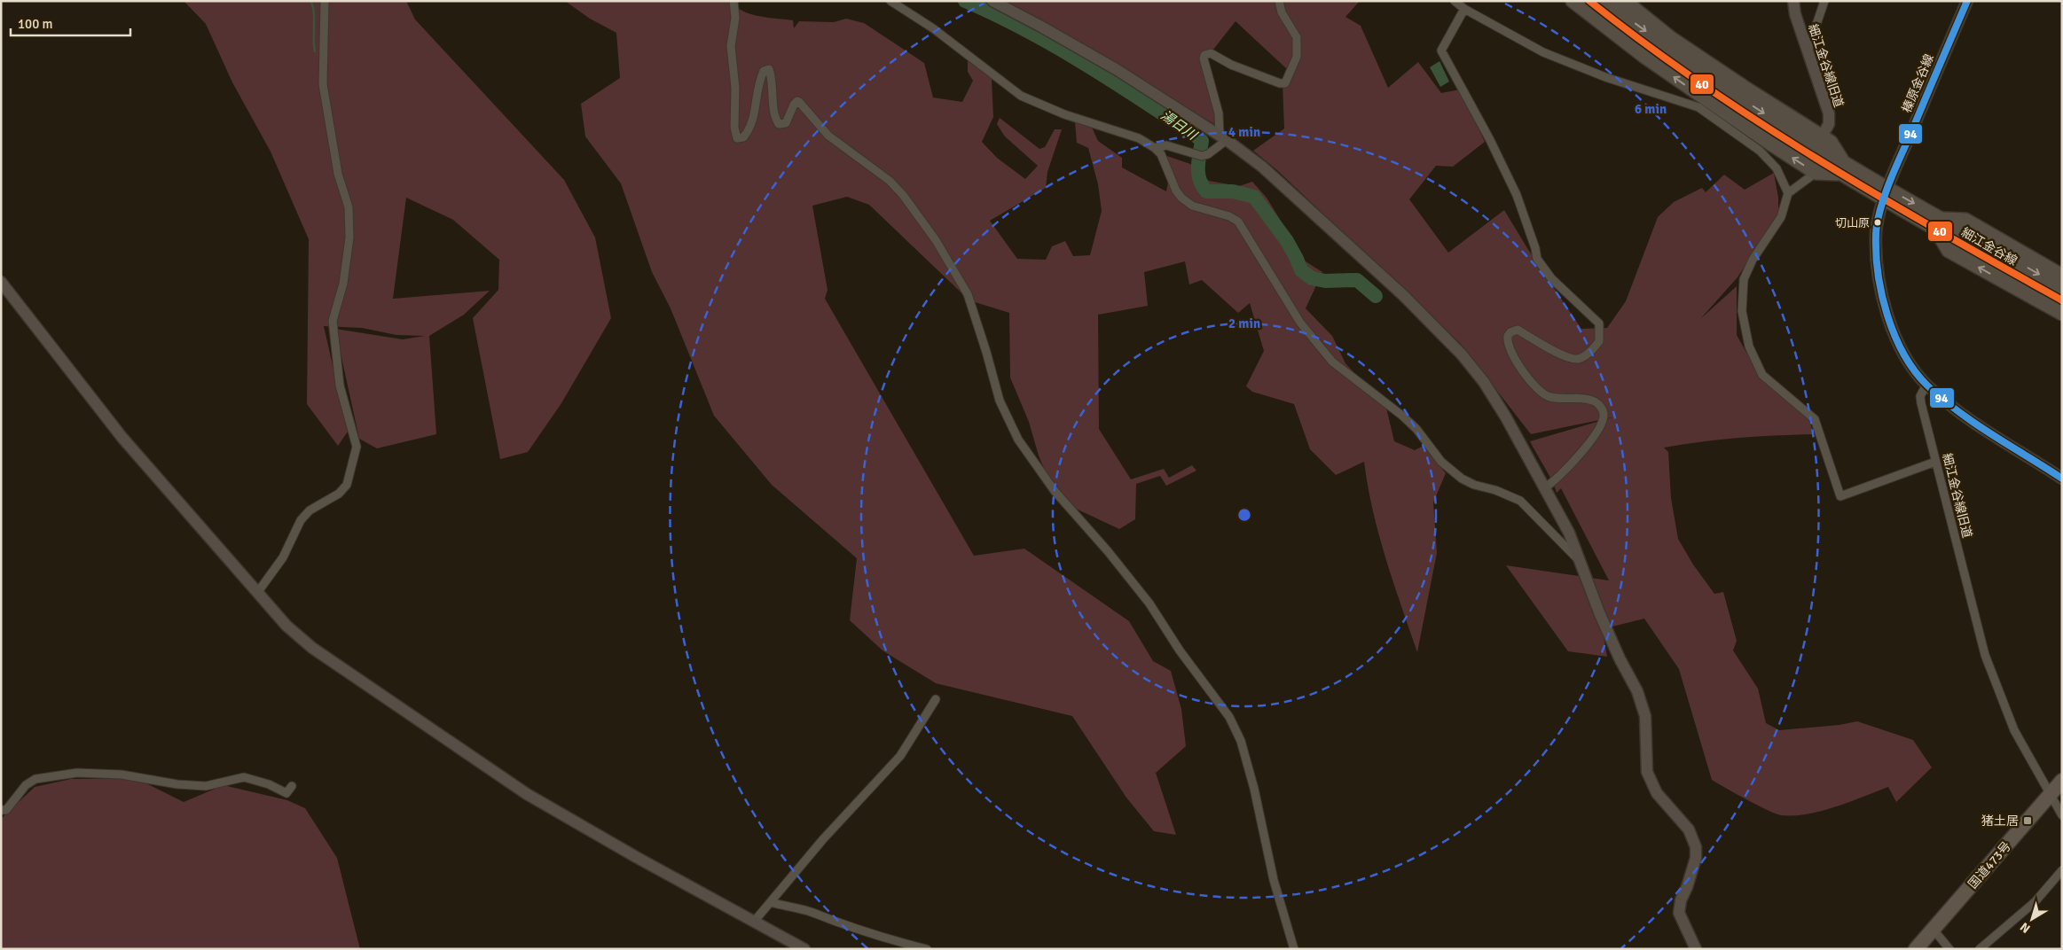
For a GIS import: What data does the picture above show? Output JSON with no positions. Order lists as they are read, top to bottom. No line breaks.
{"streets":{"highway":["国道473号"],"main road":["細江金谷線"],"street":["細江金谷線旧道","榛原金谷線"]},"crossings":[["細江金谷線旧道","国道473号"],["榛原金谷線","細江金谷線"]],"water":["湯日川"],"places":{"other":["切山原"],"transit":["猪土居"]},"lines":["transit line 40","transit line 94"],"scale_bar":"100 m","north":"bottom left","rings":["6 min","4 min","2 min"]}
